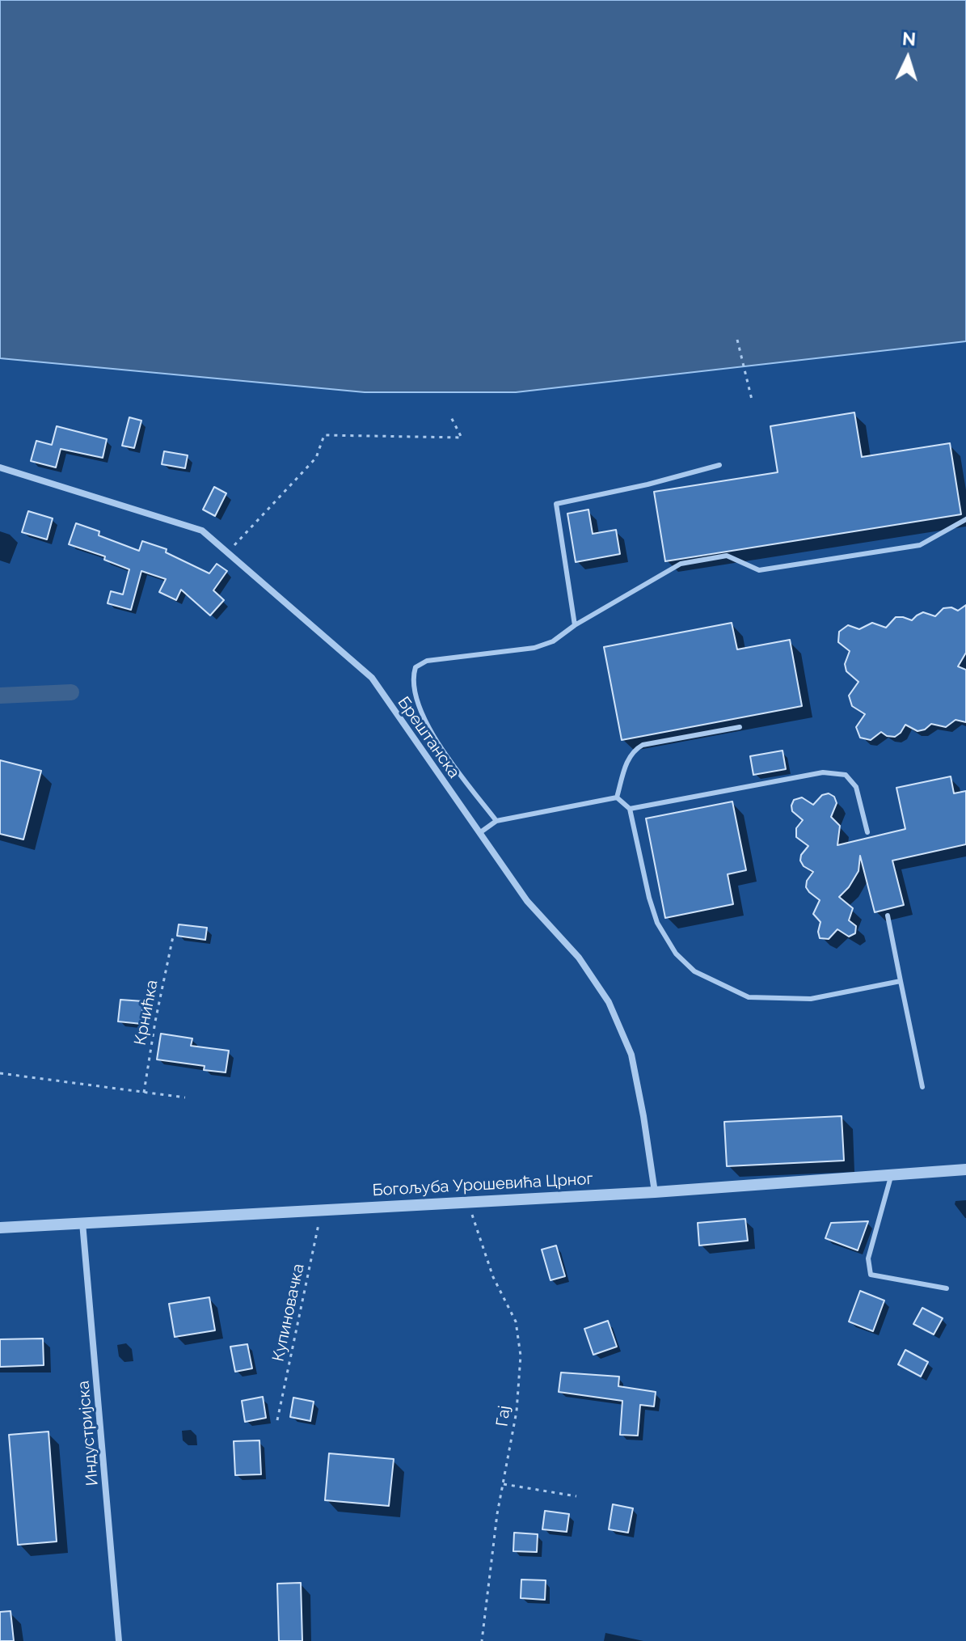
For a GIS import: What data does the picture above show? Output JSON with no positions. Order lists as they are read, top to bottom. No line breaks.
{"streets":{"street":["Брештанска","Богољуба Урошевића Црног","Индустријска"],"path":["Крнићка","Купиновачка","Гај"]},"crossings":[["Брештанска","Богољуба Урошевића Црног"],["Богољуба Урошевића Црног","Купиновачка"],["Богољуба Урошевића Црног","Гај"],["Богољуба Урошевића Црног","Индустријска"]],"north":"top"}
